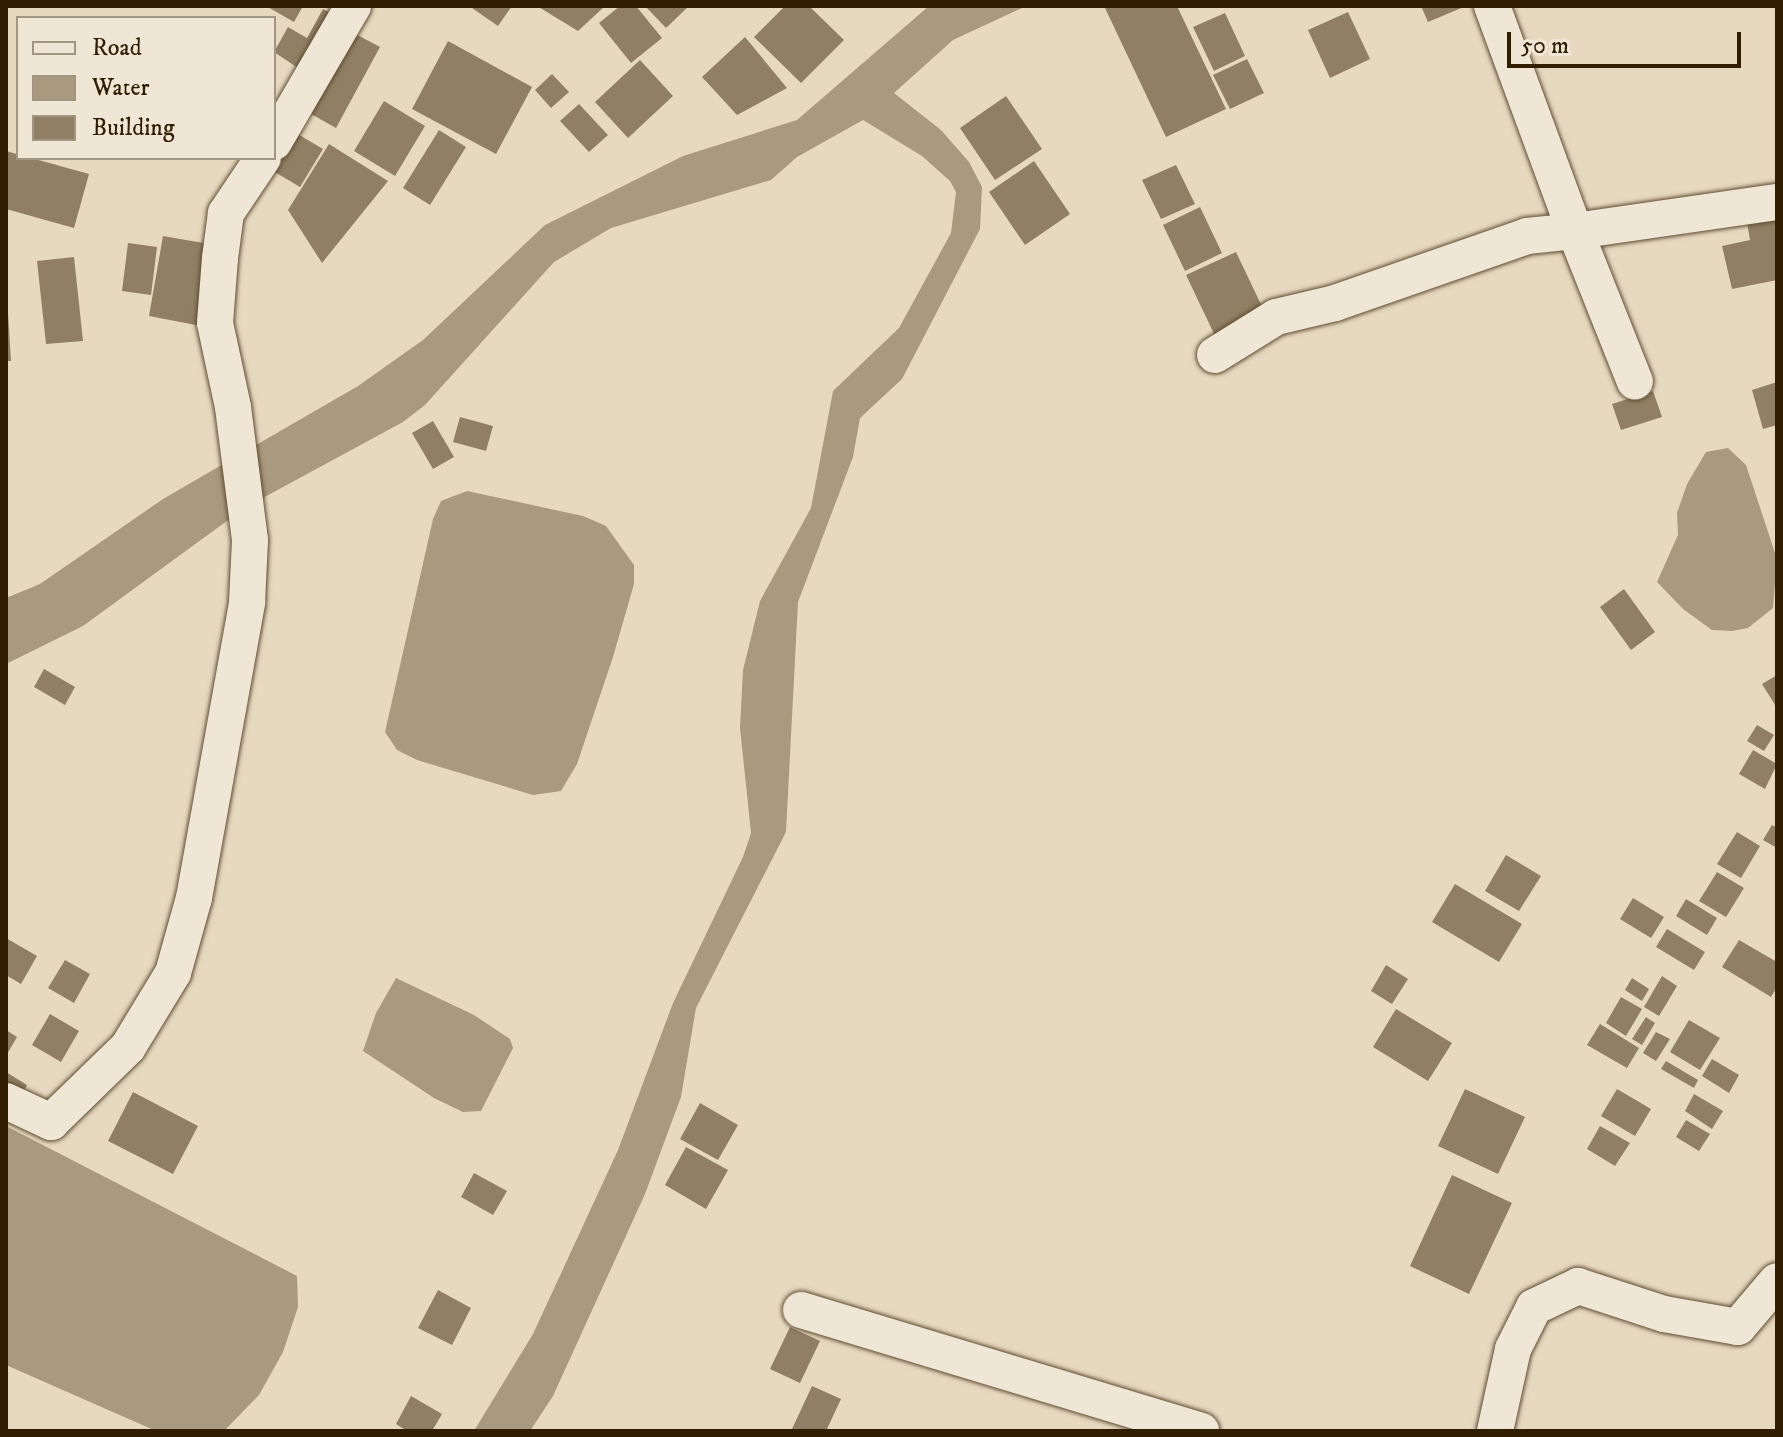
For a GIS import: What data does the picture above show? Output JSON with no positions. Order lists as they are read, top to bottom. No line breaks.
{"legend":["Road","Water","Building"],"scale_bar":"50 m"}
